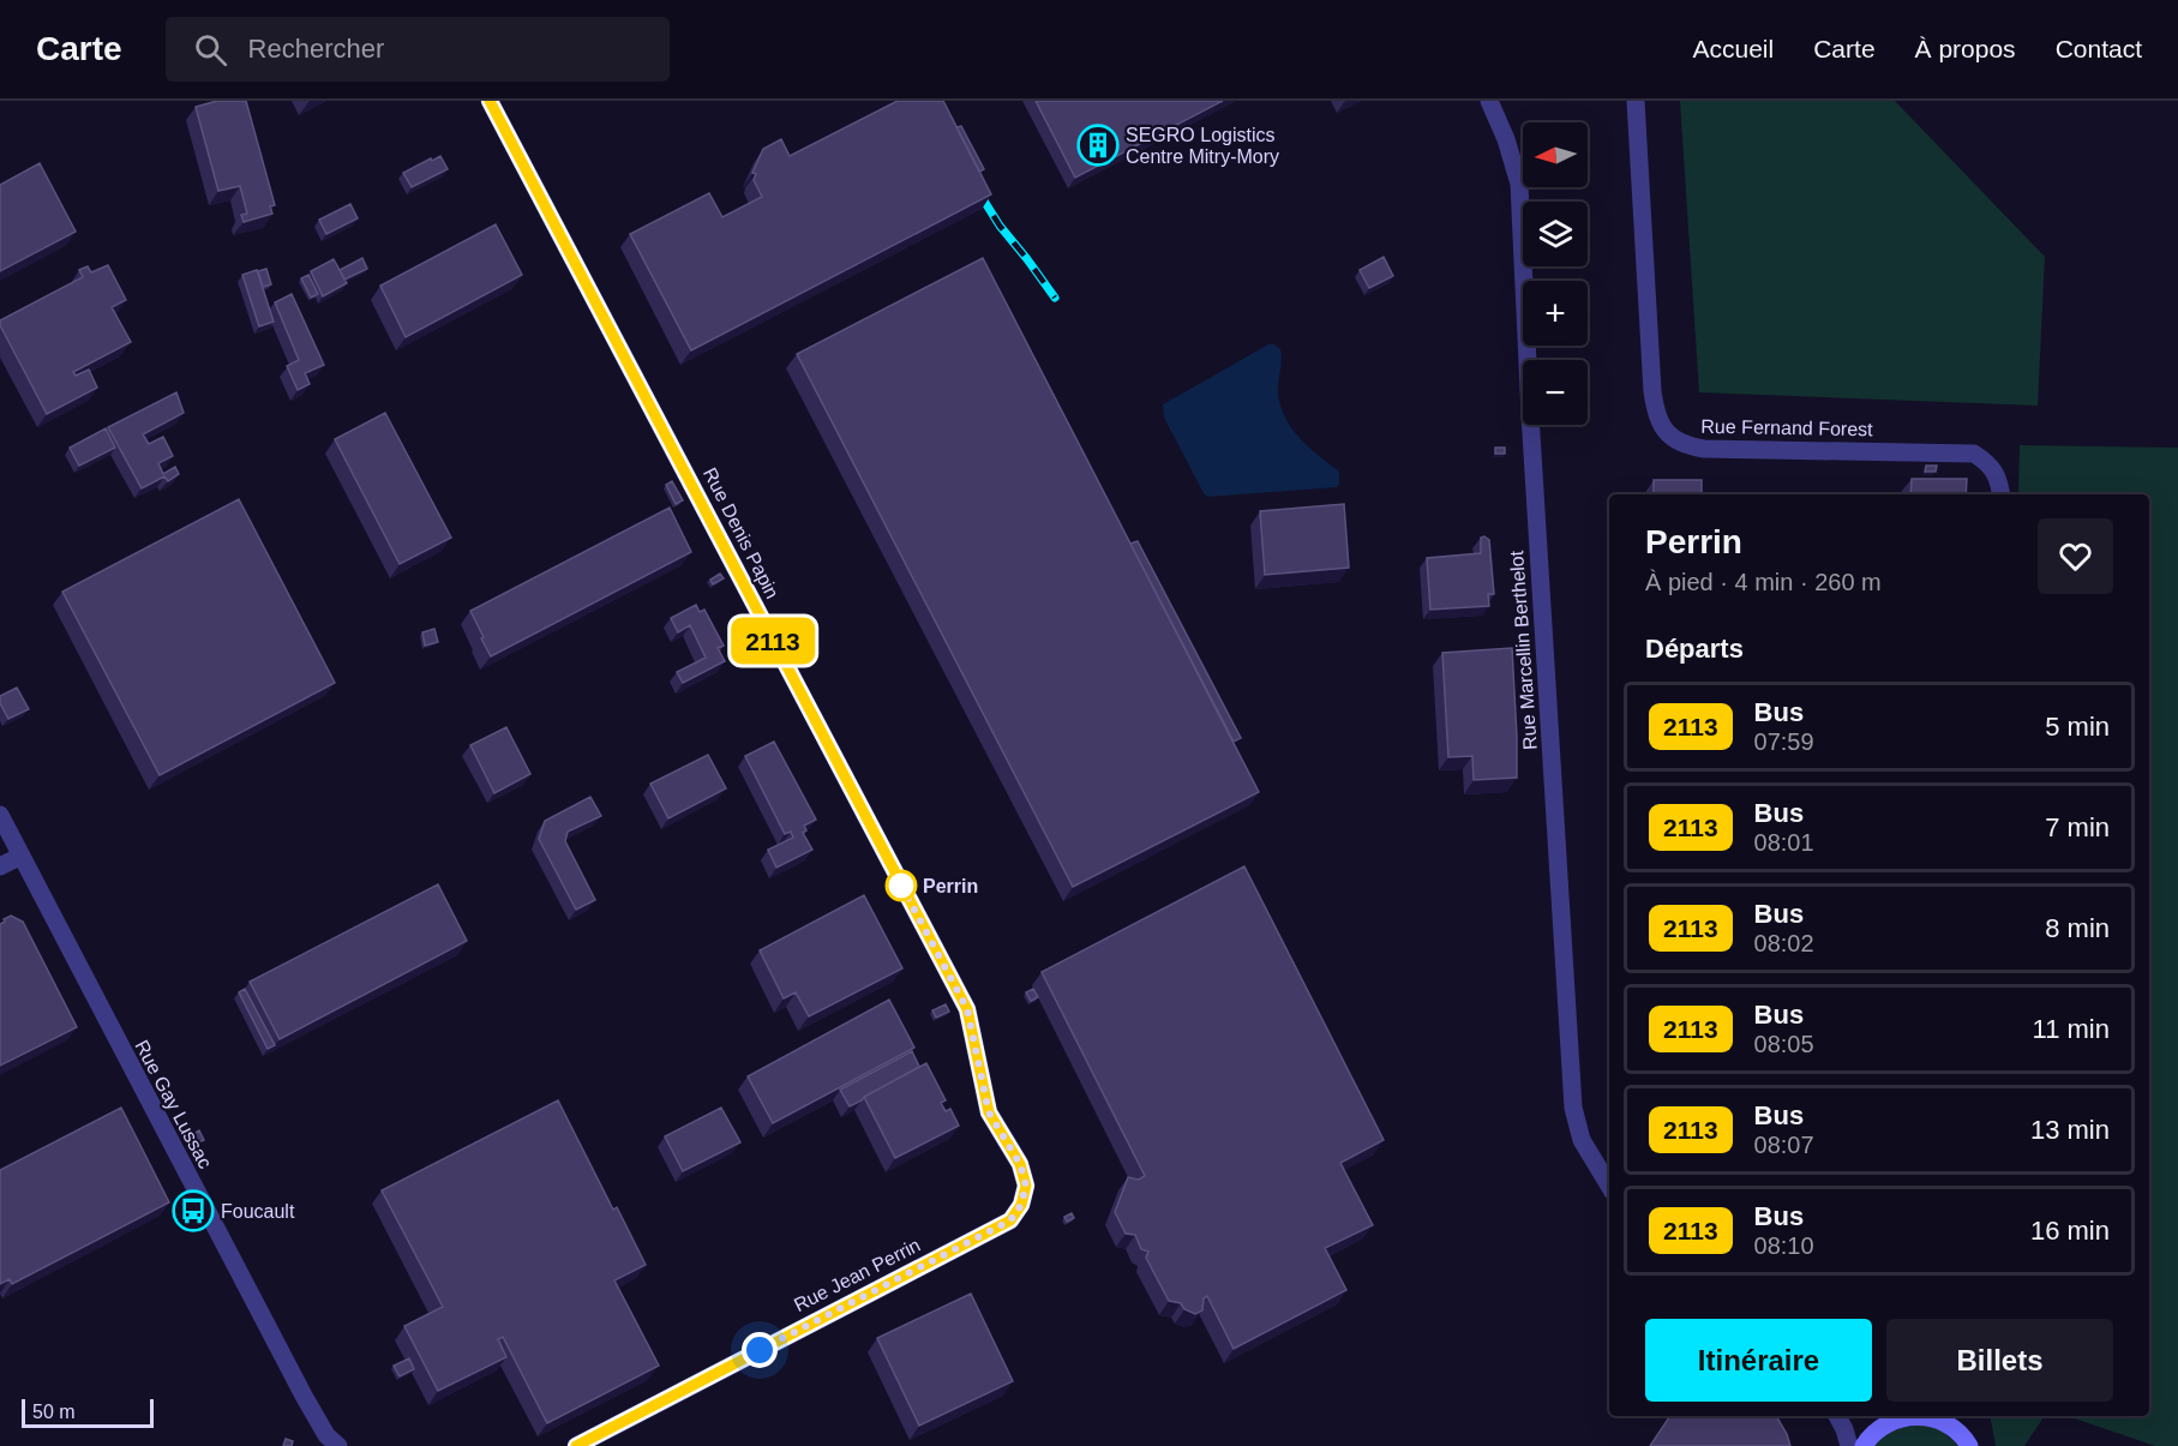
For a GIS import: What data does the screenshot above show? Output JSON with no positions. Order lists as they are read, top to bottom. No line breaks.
{"streets":{"street":["Rue Fernand Forest","Rue Denis Papin","Rue Marcellin Berthelot","Rue Gay Lussac","Rue Jean Perrin"]},"crossings":[["Rue Denis Papin","Rue Jean Perrin"]],"places":{"building":["SEGRO Logistics Centre Mitry-Mory"],"other":["Perrin"],"bus stop":["Foucault"]},"lines":["bus line 2113"],"scale_bar":"50 m","north":"left","page":{"header":"Carte","search":"Rechercher","nav":["Accueil","Carte","À propos","Contact"],"on_map":"2113","map_buttons":["+","−"],"heading":[["Perrin","À pied · 4 min · 260 m"],"Départs"],"list":[{"mark":"2113","name":"Bus","note":"07:59","value":"5 min"},{"mark":"2113","name":"Bus","note":"08:01","value":"7 min"},{"mark":"2113","name":"Bus","note":"08:02","value":"8 min"},{"mark":"2113","name":"Bus","note":"08:05","value":"11 min"},{"mark":"2113","name":"Bus","note":"08:07","value":"13 min"},{"mark":"2113","name":"Bus","note":"08:10","value":"16 min"}],"buttons":["Itinéraire","Billets"],"scale":"50 m"}}
